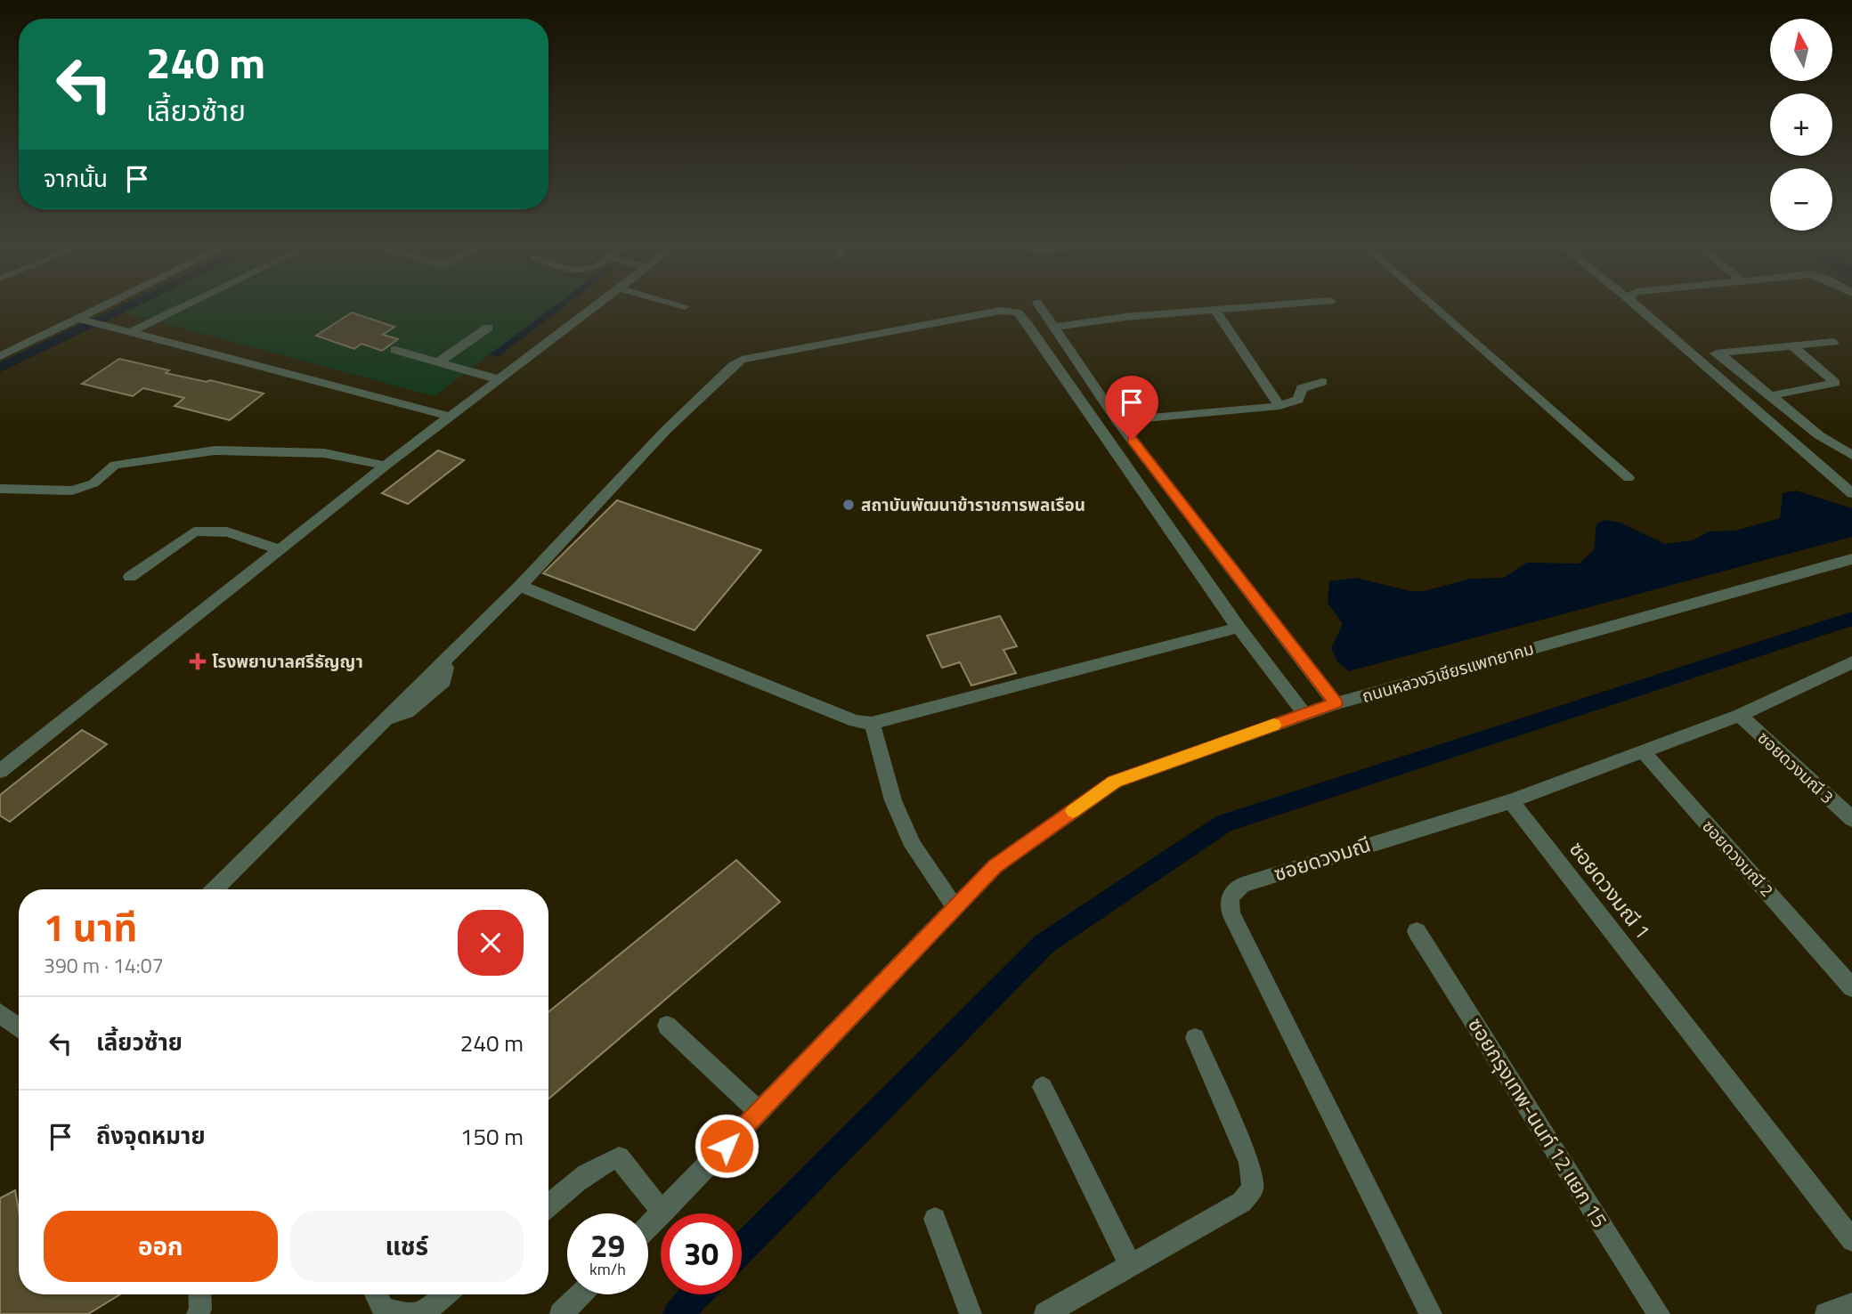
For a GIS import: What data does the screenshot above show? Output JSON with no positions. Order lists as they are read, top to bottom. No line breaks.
{"streets":{"street":["ถนนหลวงวิเชียรแพทยาคม","ซอยดวงมณี 3","ซอยดวงมณี 2","ซอยดวงมณี","ซอยดวงมณี 1","ซอยกรุงเทพ-นนท์ 12 แยก 15"]},"crossings":[["ซอยดวงมณี 3","ซอยดวงมณี"],["ซอยดวงมณี 2","ซอยดวงมณี"],["ซอยดวงมณี","ซอยดวงมณี 1"]],"places":{"other":["สถาบันพัฒนาข้าราชการพลเรือน"],"health":["โรงพยาบาลศรีธัญญา"]},"north":"top","page":{"map_buttons":["+","−"],"turn":["240 m","เลี้ยวซ้าย"],"then":"จากนั้น","heading":["1 นาที","390 m · 14:07"],"list":[{"name":"เลี้ยวซ้าย","value":"240 m"},{"name":"ถึงจุดหมาย","value":"150 m"}],"buttons":["ออก","แชร์"],"speed":"29 km/h","limit":"30"}}
